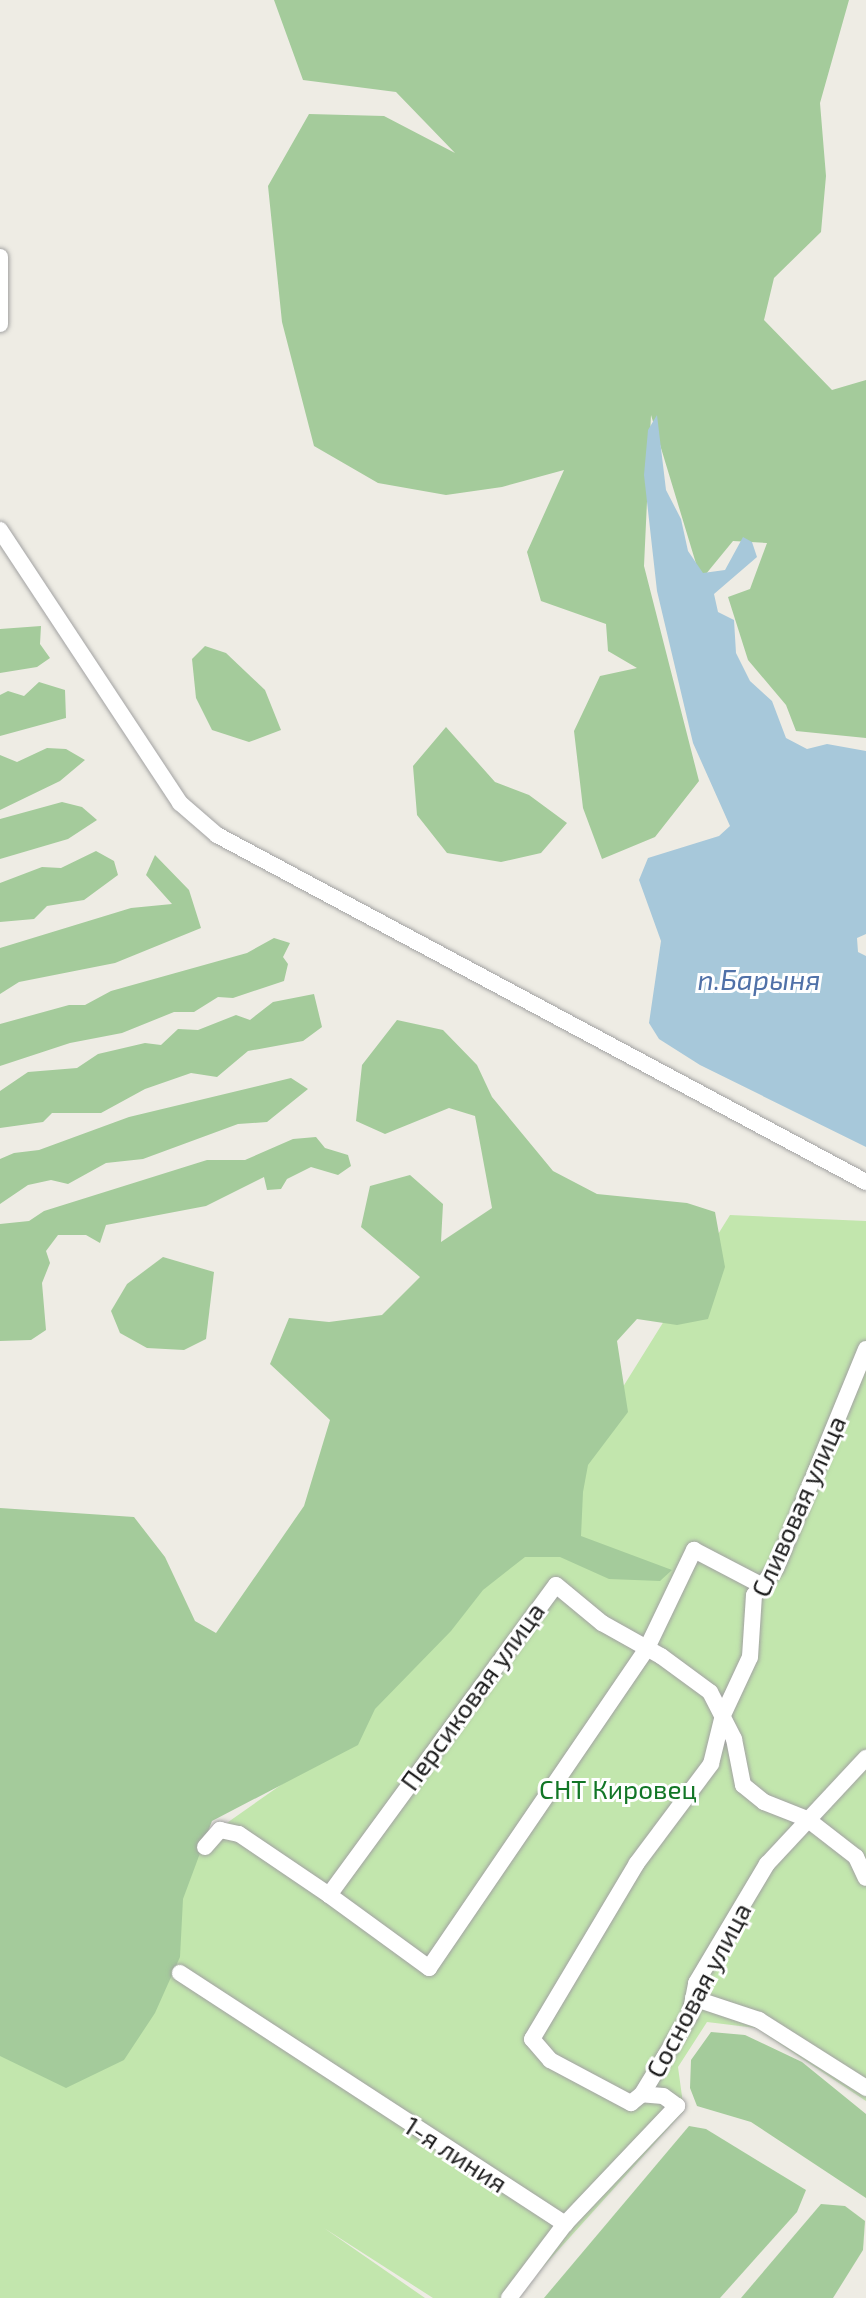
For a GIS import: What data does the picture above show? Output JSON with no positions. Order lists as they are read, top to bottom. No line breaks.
{"streets":{"street":["Сливовая улица","Персиковая улица","Сосновая улица","1-я линия"]},"crossings":[["Сливовая улица","Персиковая улица"],["Сливовая улица","Сосновая улица"],["Персиковая улица","Сосновая улица"]],"water":["п.Барыня"],"parks":["СНТ Кировец"]}
